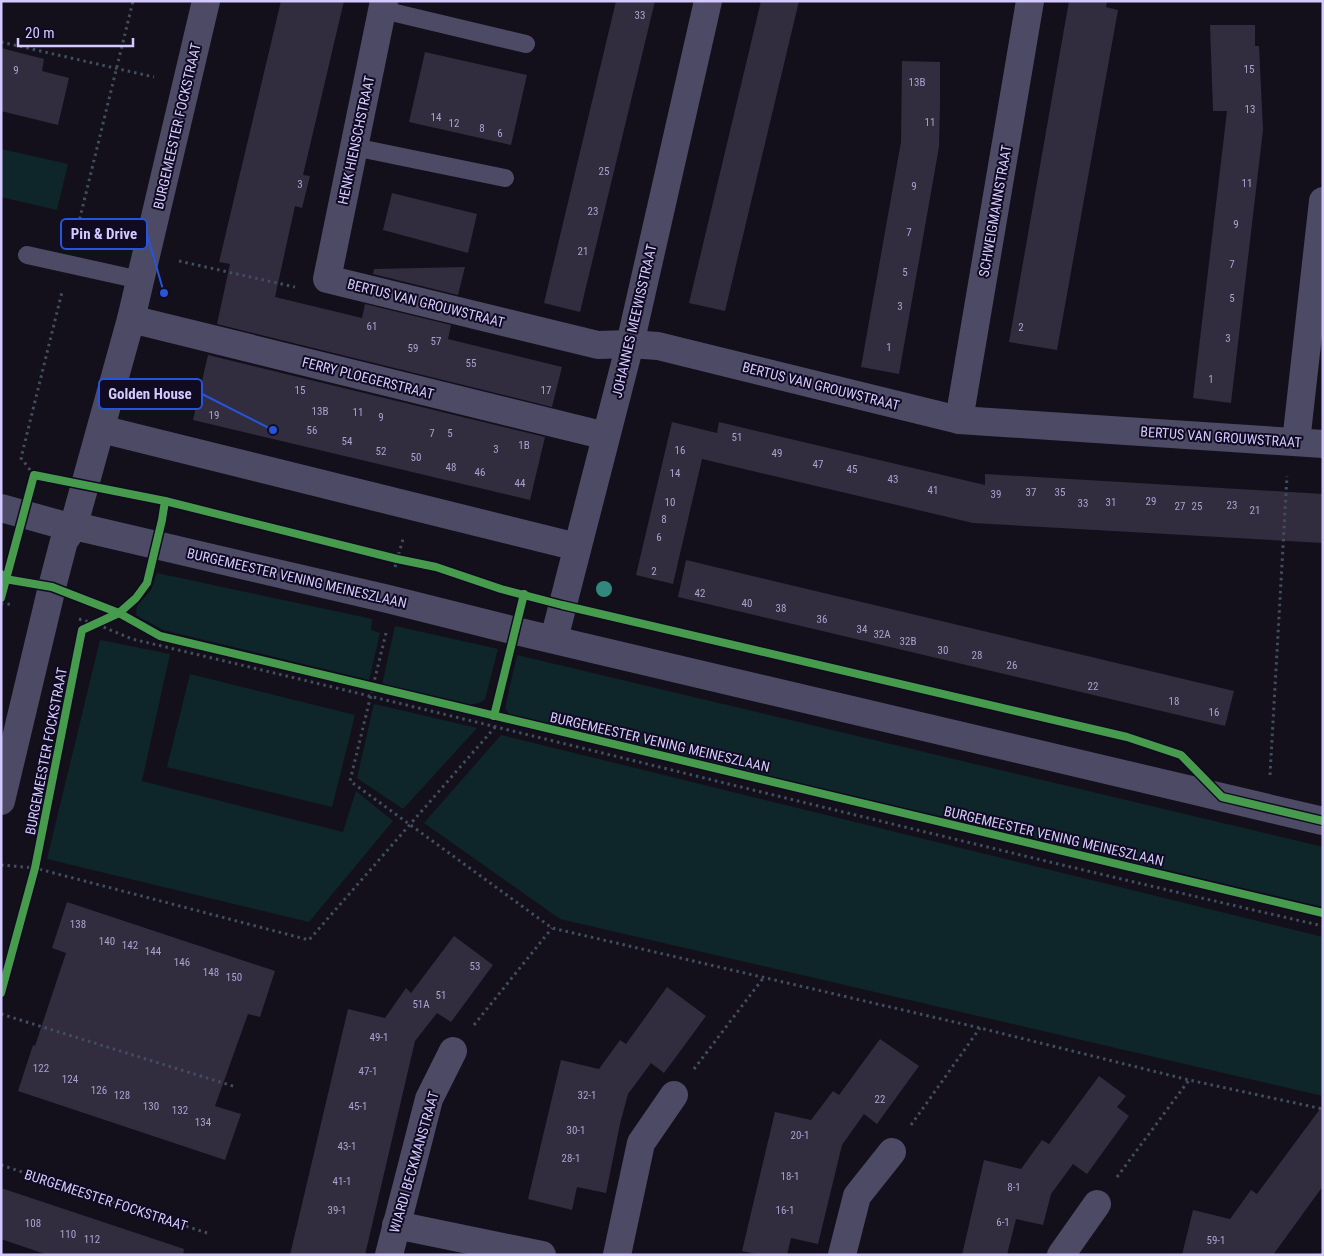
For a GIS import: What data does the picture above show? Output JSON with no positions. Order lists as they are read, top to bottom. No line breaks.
{"streets":{"street":["BURGEMEESTER FOCKSTRAAT","HENK HIENSCHSTRAAT","SCHWEIGMANNSTRAAT","BERTUS VAN GROUWSTRAAT","JOHANNES MEEWISSTRAAT","FERRY PLOEGERSTRAAT","BURGEMEESTER VENING MEINESZLAAN","WIARDI BECKMANSTRAAT"]},"crossings":[["BURGEMEESTER FOCKSTRAAT","FERRY PLOEGERSTRAAT"],["BURGEMEESTER FOCKSTRAAT","BURGEMEESTER VENING MEINESZLAAN"],["HENK HIENSCHSTRAAT","BERTUS VAN GROUWSTRAAT"],["SCHWEIGMANNSTRAAT","BERTUS VAN GROUWSTRAAT"],["BERTUS VAN GROUWSTRAAT","JOHANNES MEEWISSTRAAT"],["JOHANNES MEEWISSTRAAT","FERRY PLOEGERSTRAAT"],["JOHANNES MEEWISSTRAAT","BURGEMEESTER VENING MEINESZLAAN"]],"places":["Pin & Drive","Golden House"],"house_numbers":["33","15","9","13B","13","14","11","12","8","6","25","11","3","9","23","9","7","21","7","5","5","3","61","2","3","57","1","59","55","1","15","17","13B","11","19","9","56","7","5","51","54","1B","3","16","52","49","50","47","48","45","46","14","43","44","41","37","35","39","29","10","31","33","23","27","25","21","8","6","2","42","40","38","36","34","32A","32B","30","28","26","22","18","16","138","140","142","144","146","53","148","150","51","51A","49-1","122","47-1","124","126","128","32-1","22","130","45-1","132","134","30-1","20-1","43-1","28-1","18-1","41-1","8-1","39-1","16-1","6-1","108","110","112","59-1"],"scale_bar":"20 m"}
